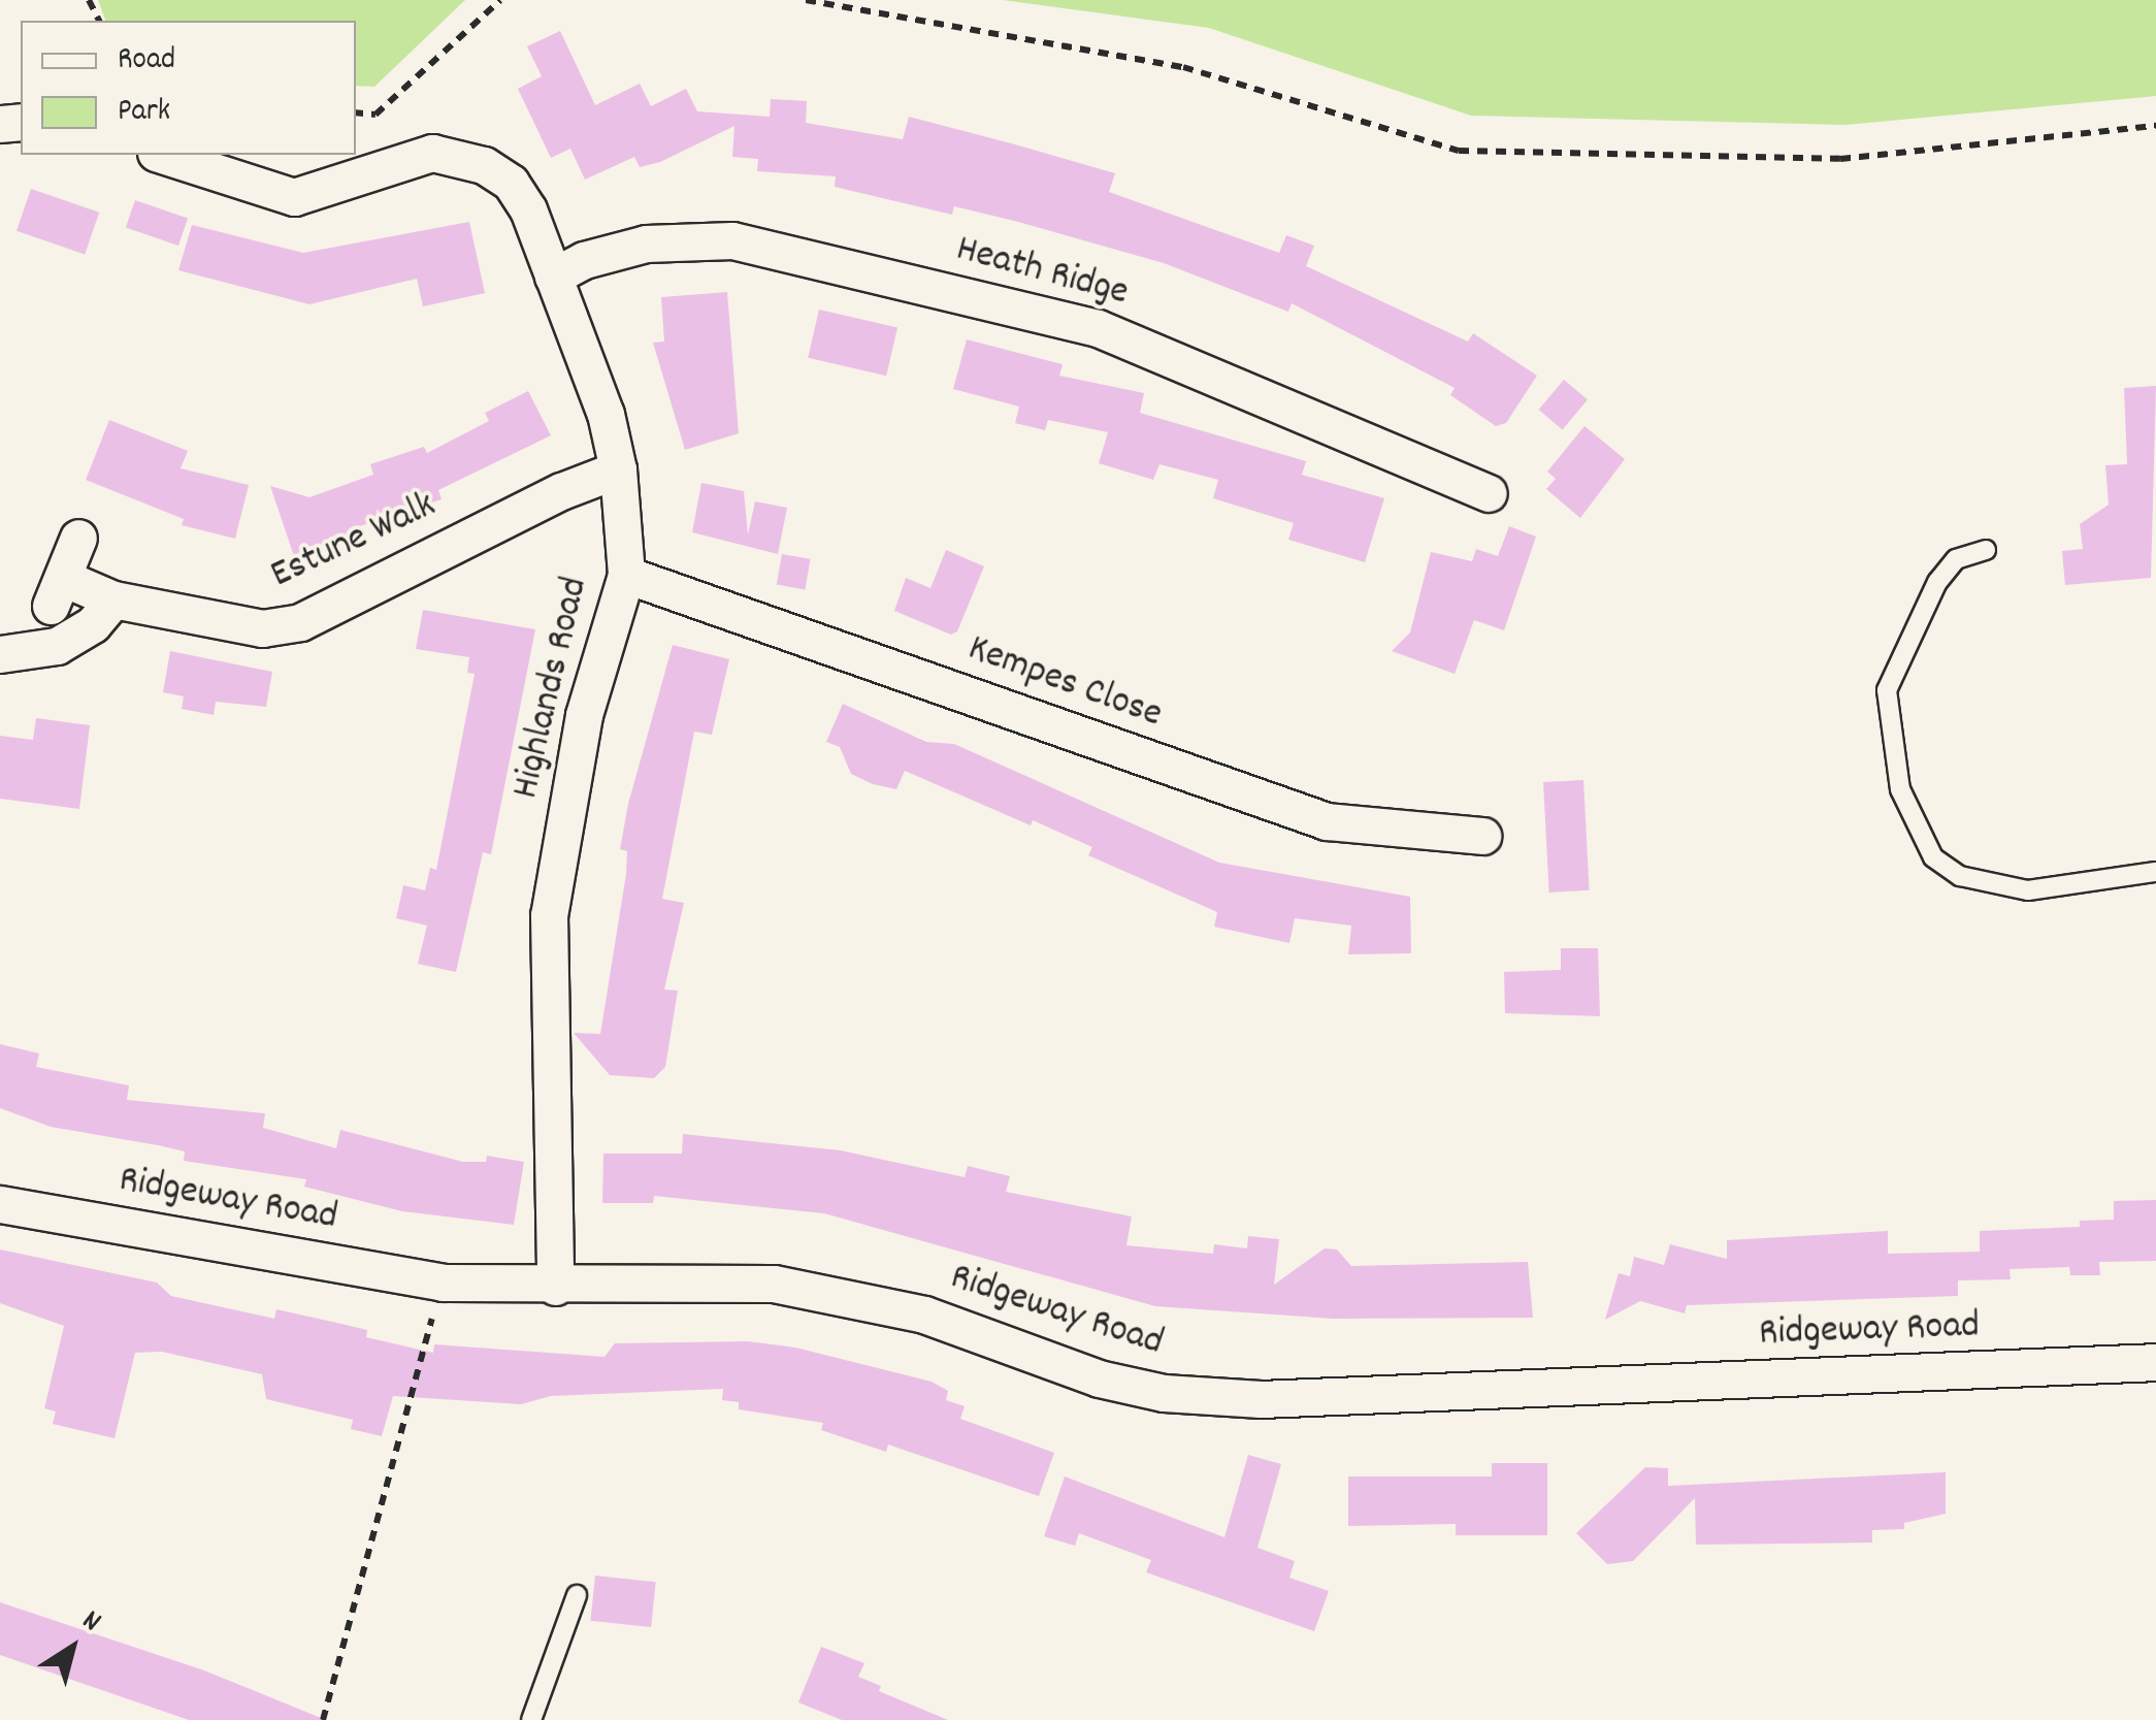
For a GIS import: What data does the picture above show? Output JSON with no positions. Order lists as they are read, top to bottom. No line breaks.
{"streets":{"street":["Heath Ridge","Estune Walk","Kempes Close","Highlands Road","Ridgeway Road"]},"crossings":[["Heath Ridge","Highlands Road"],["Estune Walk","Highlands Road"],["Kempes Close","Highlands Road"],["Highlands Road","Ridgeway Road"]],"legend":["Road","Park"],"north":"top right"}
